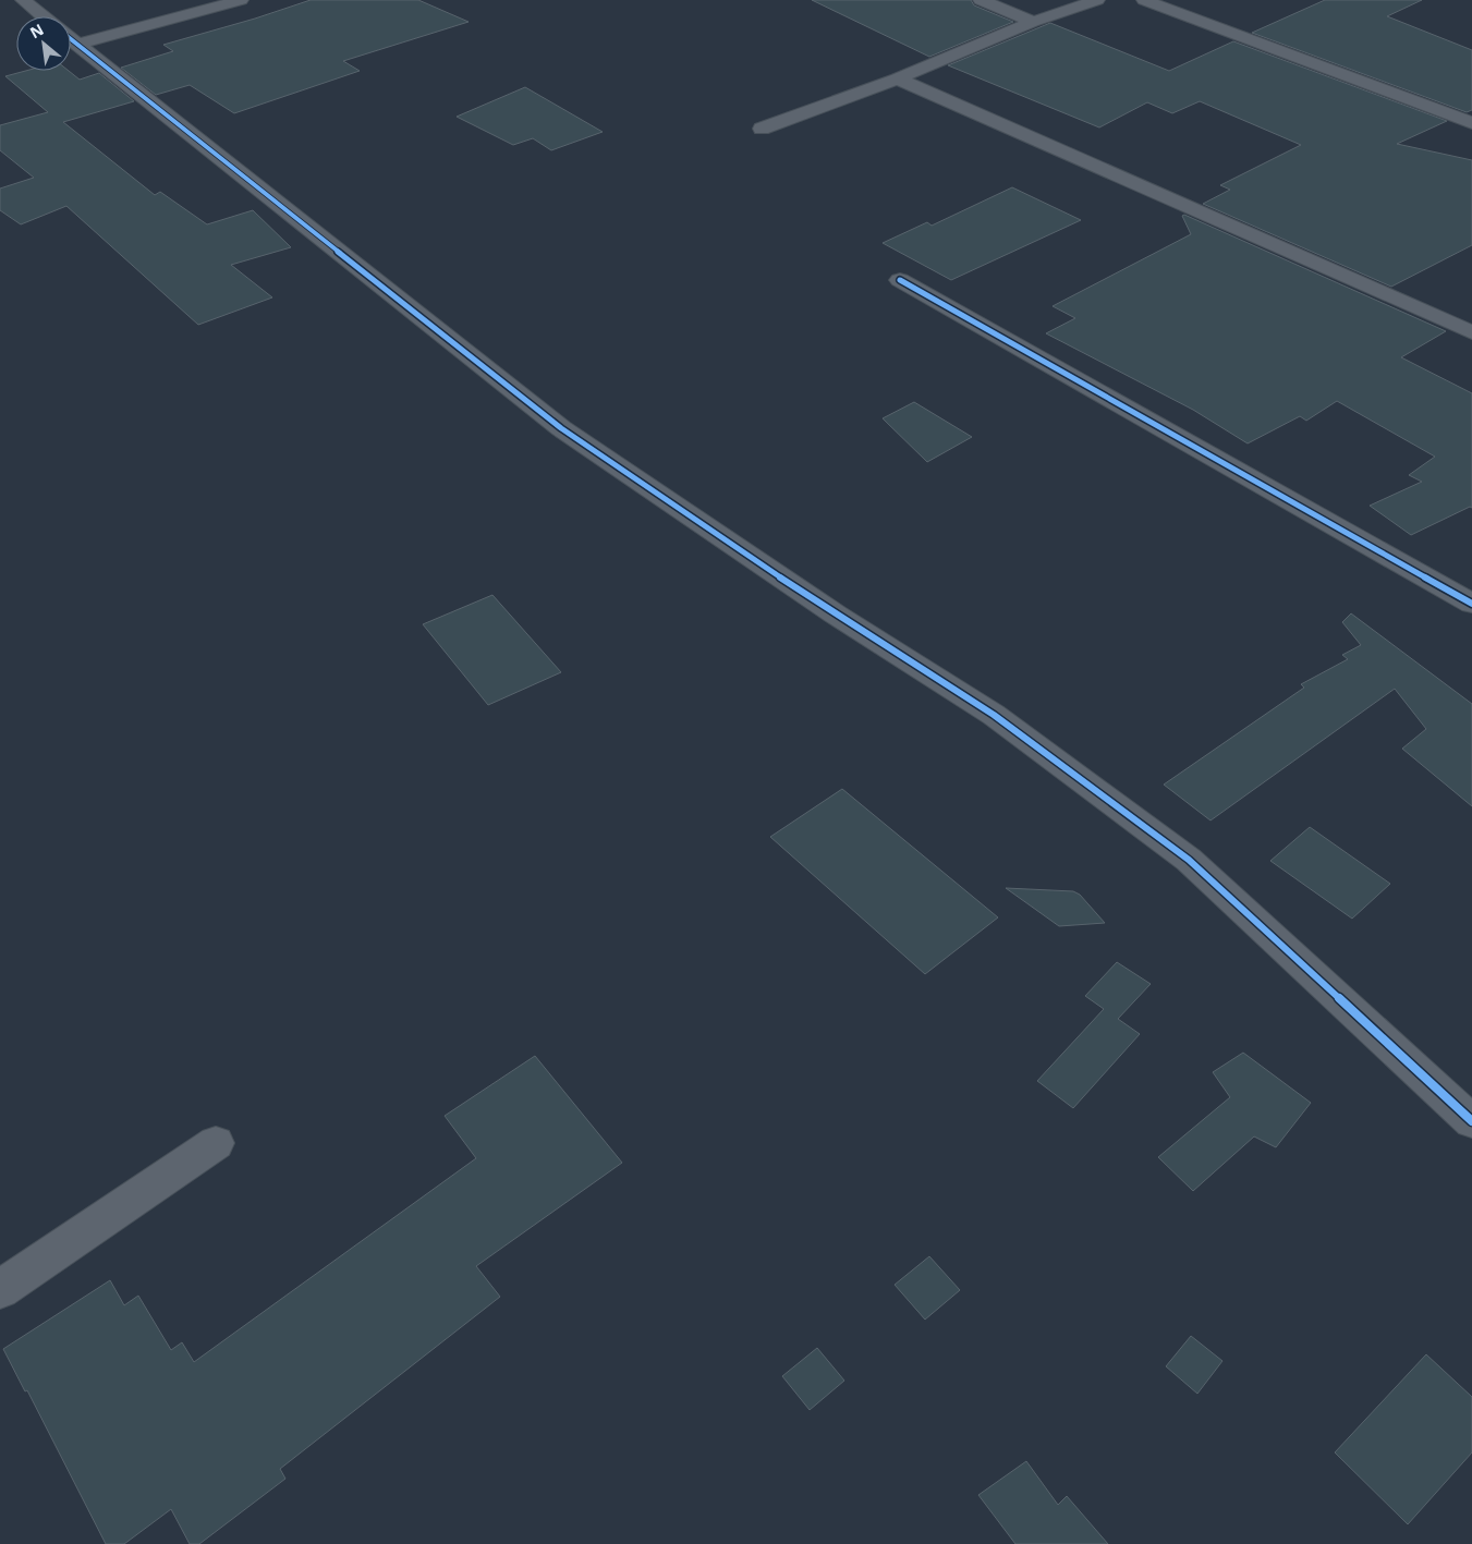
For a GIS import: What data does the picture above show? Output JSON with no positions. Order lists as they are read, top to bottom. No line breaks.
{"north":"top left"}
